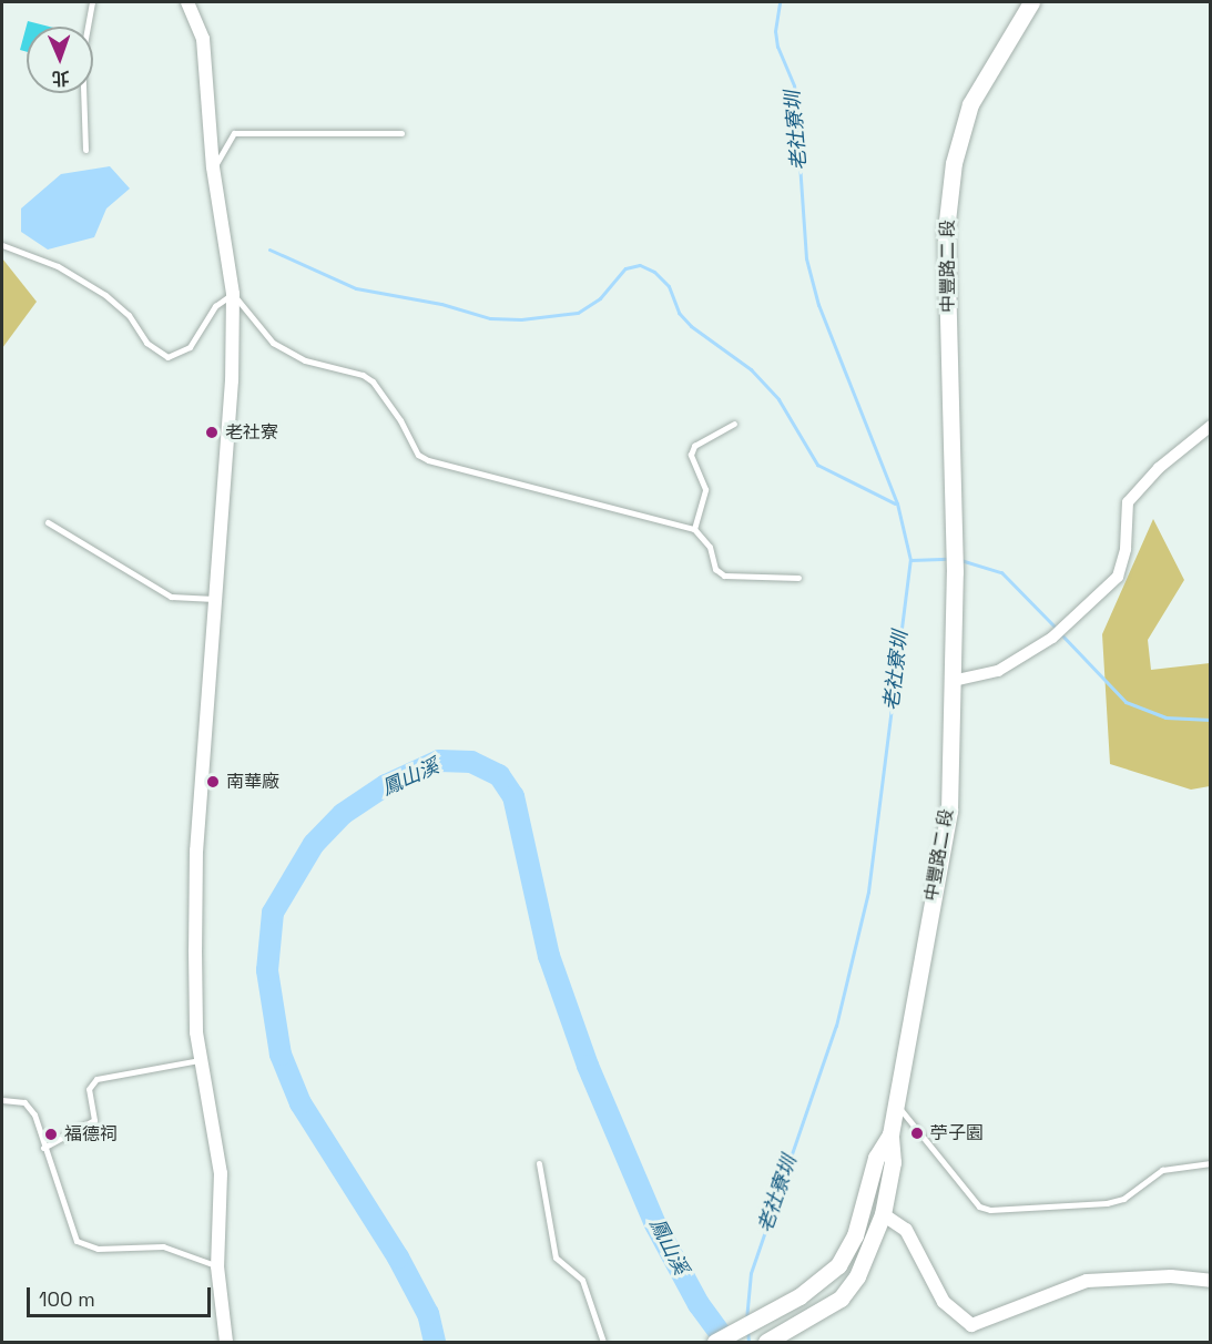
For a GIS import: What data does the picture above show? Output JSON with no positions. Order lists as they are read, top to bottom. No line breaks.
{"streets":{"main road":["中豐路二 段"]},"water":["老社寮圳","鳳山溪"],"places":["老社寮","南華廠","苧子園","福德祠"],"scale_bar":"100 m","north":"bottom"}
